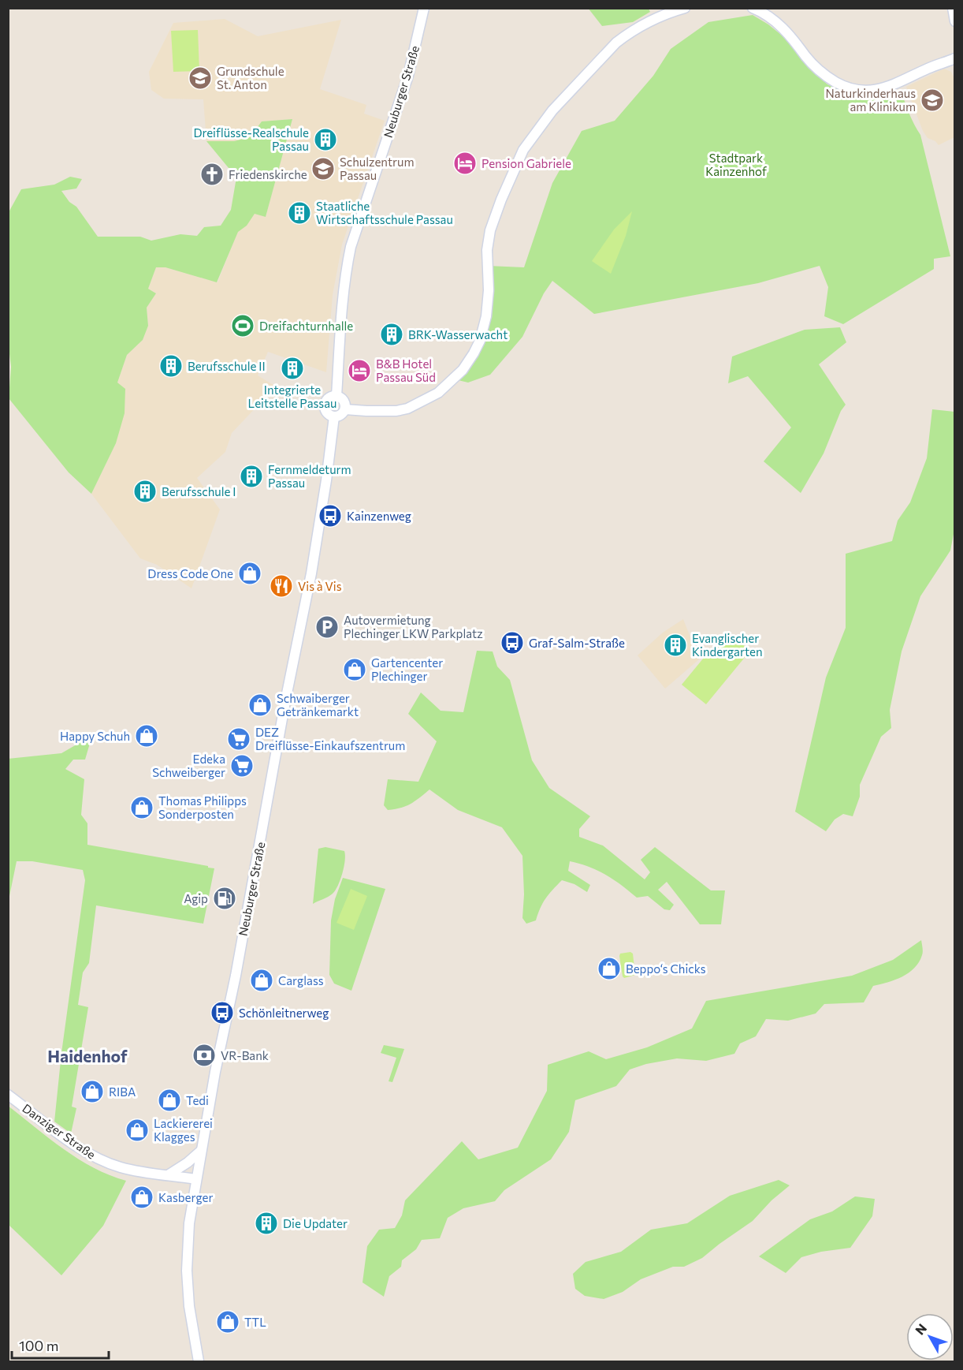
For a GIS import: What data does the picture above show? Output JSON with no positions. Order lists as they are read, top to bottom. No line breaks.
{"streets":{"street":["Neuburger Straße","Danziger Straße"]},"crossings":[["Neuburger Straße","Danziger Straße"]],"districts":["Haidenhof"],"parks":["Stadtpark Kainzenhof"],"places":{"school or university":["Grundschule St. Anton","Naturkinderhaus am Klinikum","Schulzentrum Passau"],"building":["Dreiflüsse-Realschule Passau","Staatliche Wirtschaftsschule Passau","BRK-Wasserwacht","Berufsschule II","Integrierte Leitstelle Passau","Fernmeldeturm Passau","Berufsschule I","Evanglischer Kindergarten","Die Updater"],"hotel":["Pension Gabriele","B&B Hotel Passau Süd"],"church":["Friedenskirche"],"sports":["Dreifachturnhalle"],"bus stop":["Kainzenweg","Graf-Salm-Straße","Schönleitnerweg"],"shop":["Dress Code One","Gartencenter Plechinger","Schwaiberger Getränkemarkt","Happy Schuh","Thomas Philipps Sonderposten","Beppo‘s Chicks","Carglass","RIBA","Tedi","Lackiererei Klagges","Kasberger","TTL"],"restaurant":["Vis à Vis"],"parking":["Autovermietung Plechinger LKW Parkplatz"],"supermarket":["DEZ Dreiflüsse-Einkaufszentrum","Edeka Schweiberger"],"fuel station":["Agip"],"bank":["VR-Bank"]},"scale_bar":"100 m","north":"top left"}
